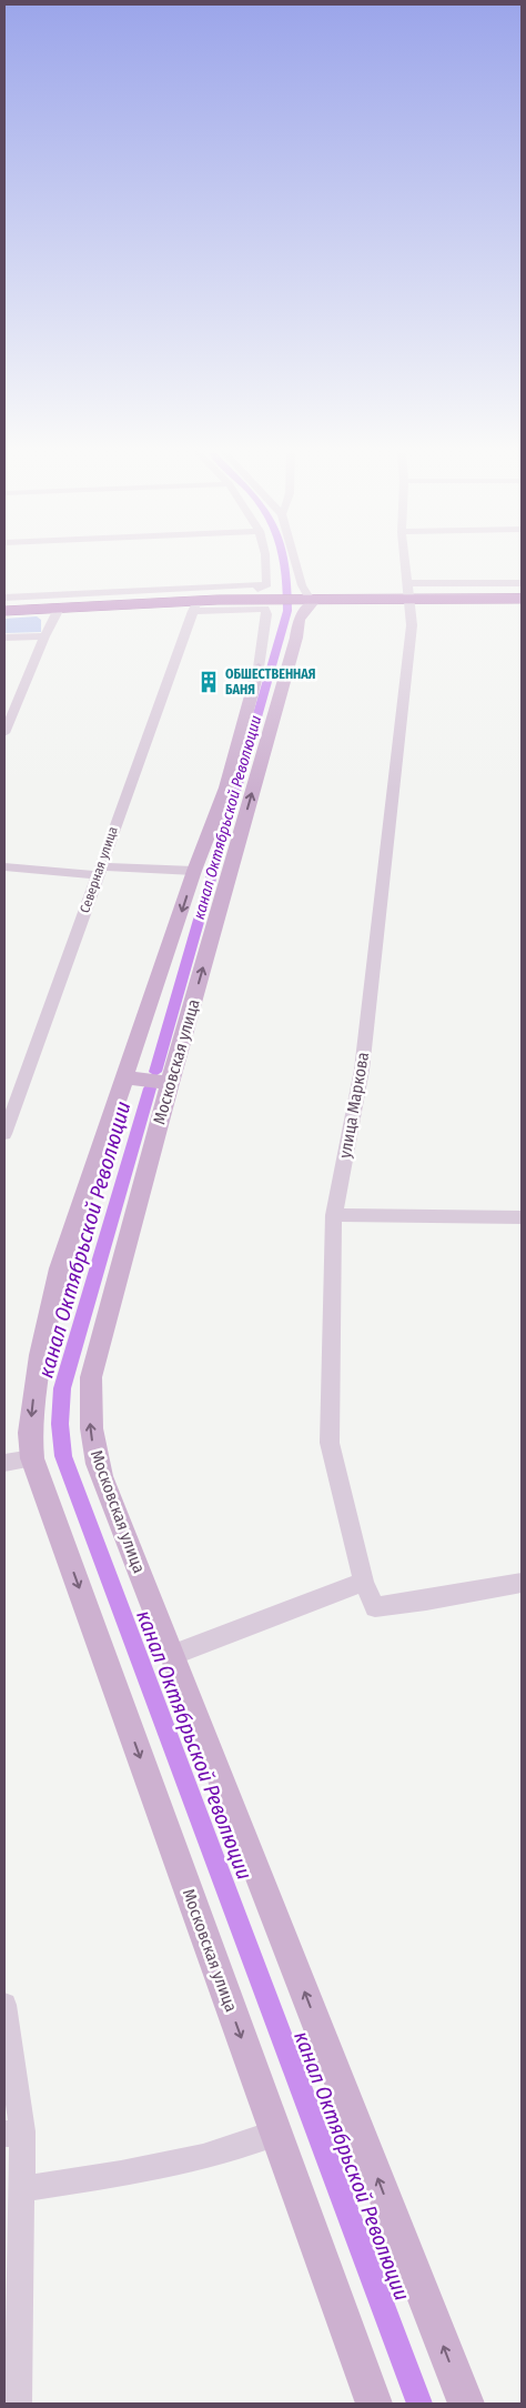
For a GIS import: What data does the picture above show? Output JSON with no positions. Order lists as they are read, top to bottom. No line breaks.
{"streets":{"main road":["Московская улица"],"street":["Северная улица","улица Маркова"]},"crossings":[["Северная улица","Московская улица"]],"water":["канал Октябрьской Революции"],"places":{"building":["ОБШЕСТВЕННАЯ БАНЯ"]}}
